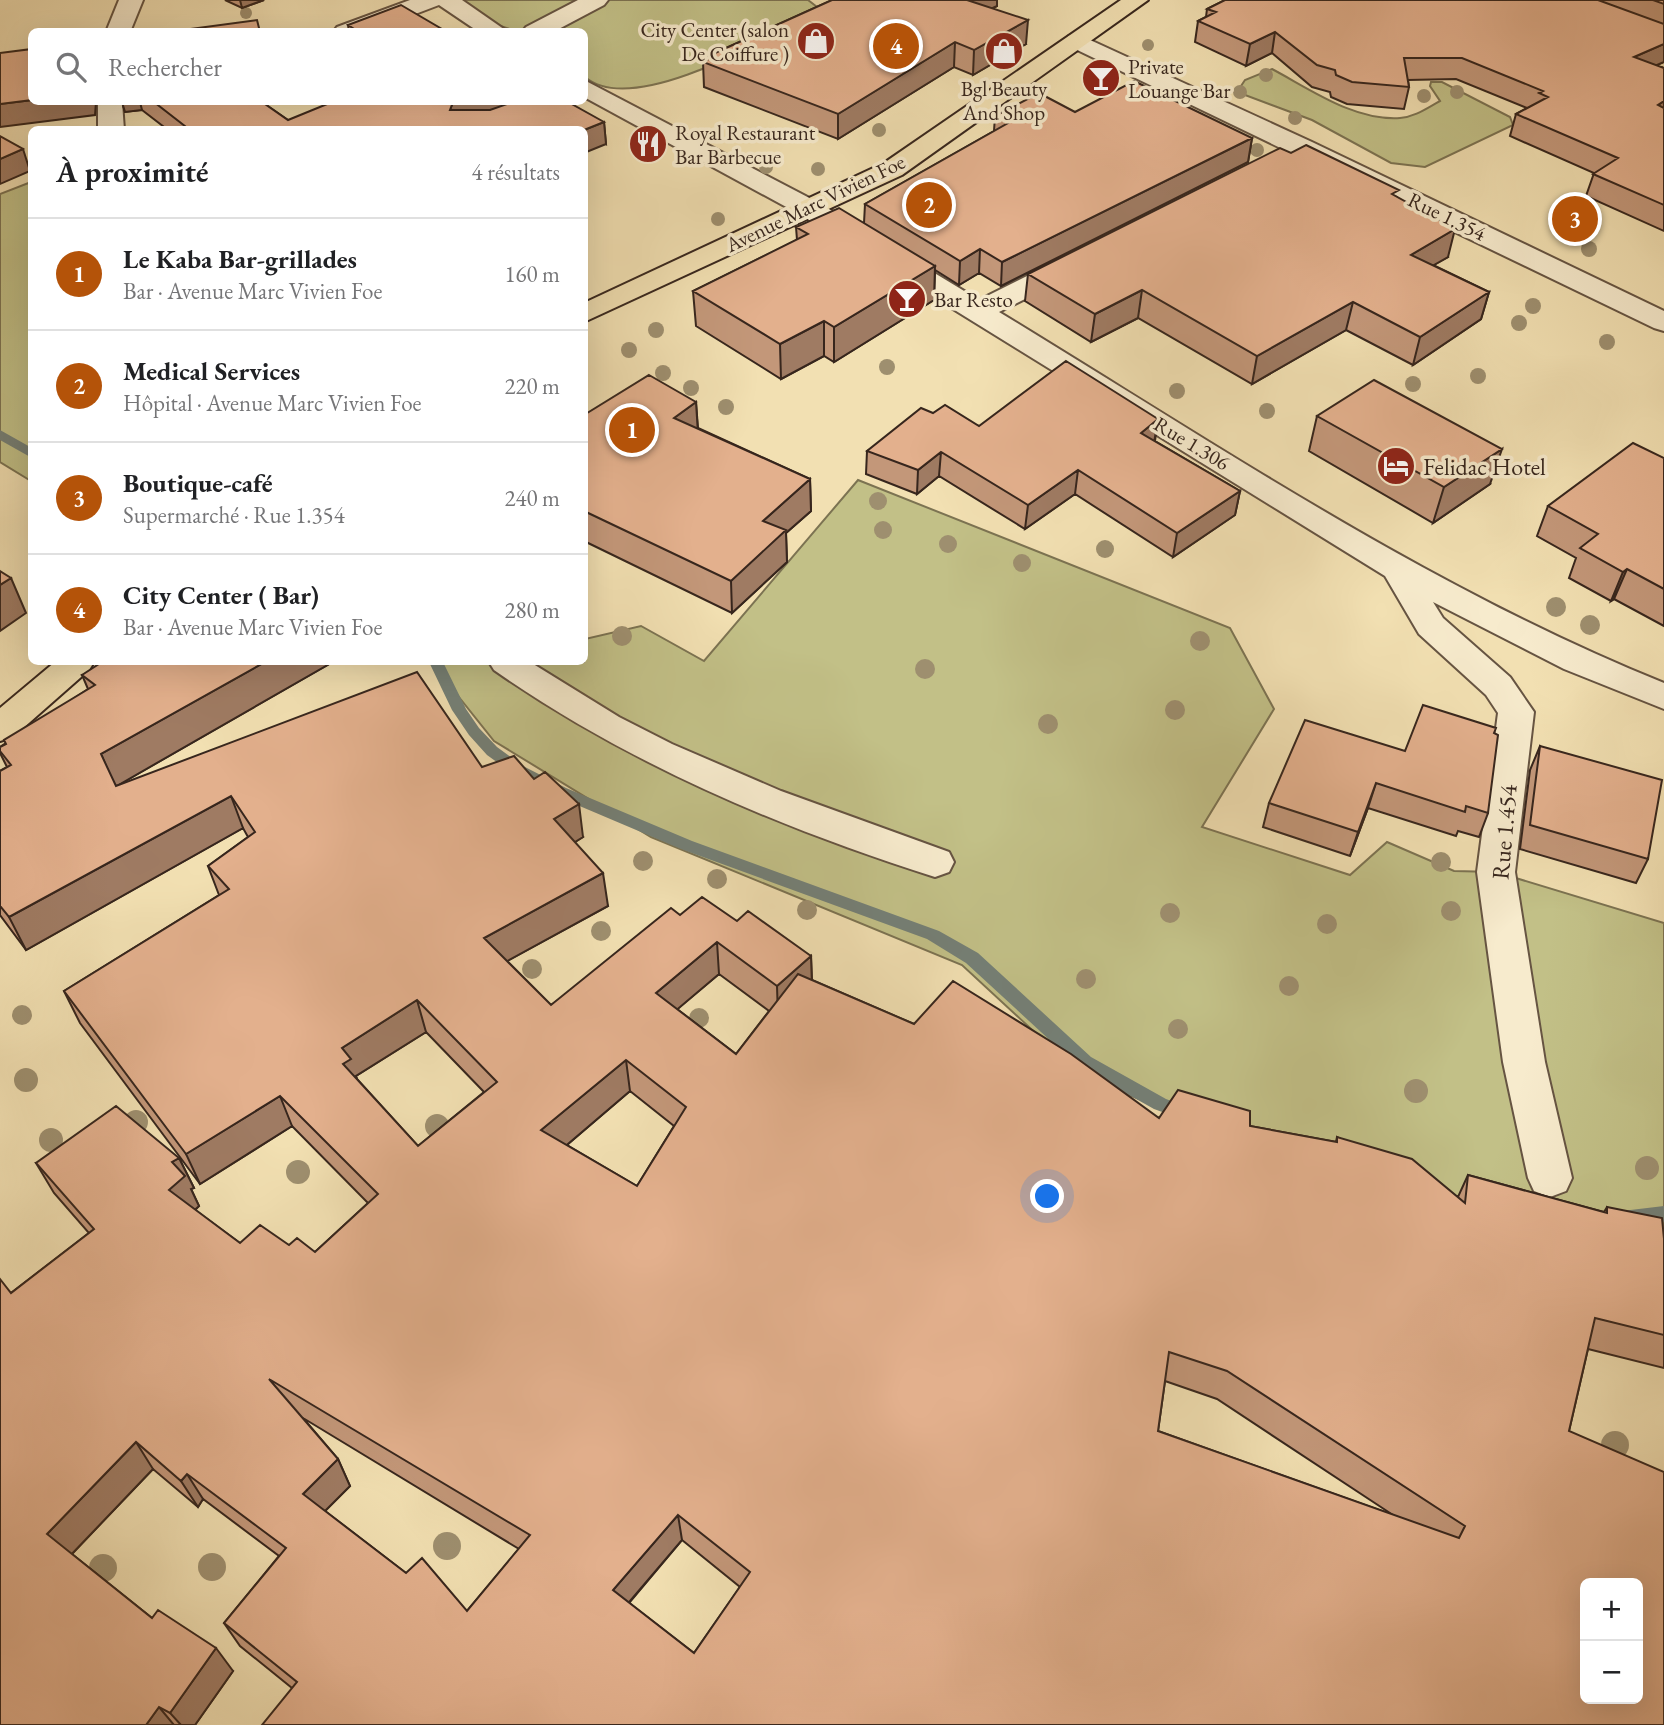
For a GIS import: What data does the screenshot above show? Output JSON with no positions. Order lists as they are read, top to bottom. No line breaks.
{"streets":{"main road":["Avenue Marc Vivien Foe"],"street":["Rue 1.354","Rue 1.306","Rue 1.454"]},"crossings":[["Avenue Marc Vivien Foe","Rue 1.354"],["Avenue Marc Vivien Foe","Rue 1.306"],["Rue 1.306","Rue 1.454"]],"places":{"shop":["City Center (salon De Coiffure )","Bgl Beauty And Shop"],"bar":["Private Louange Bar","Bar Resto"],"restaurant":["Royal Restaurant Bar Barbecue"],"hotel":["Felidac Hotel"]},"page":{"pins":["4","2","3","1"],"search":"Rechercher","heading":["À proximité","4 résultats"],"list":[{"mark":"1","name":"Le Kaba Bar-grillades","note":"Bar · Avenue Marc Vivien Foe","value":"160 m"},{"mark":"2","name":"Medical Services","note":"Hôpital · Avenue Marc Vivien Foe","value":"220 m"},{"mark":"3","name":"Boutique-café","note":"Supermarché · Rue 1.354","value":"240 m"},{"mark":"4","name":"City Center ( Bar)","note":"Bar · Avenue Marc Vivien Foe","value":"280 m"}],"map_buttons":["+","−"]}}
